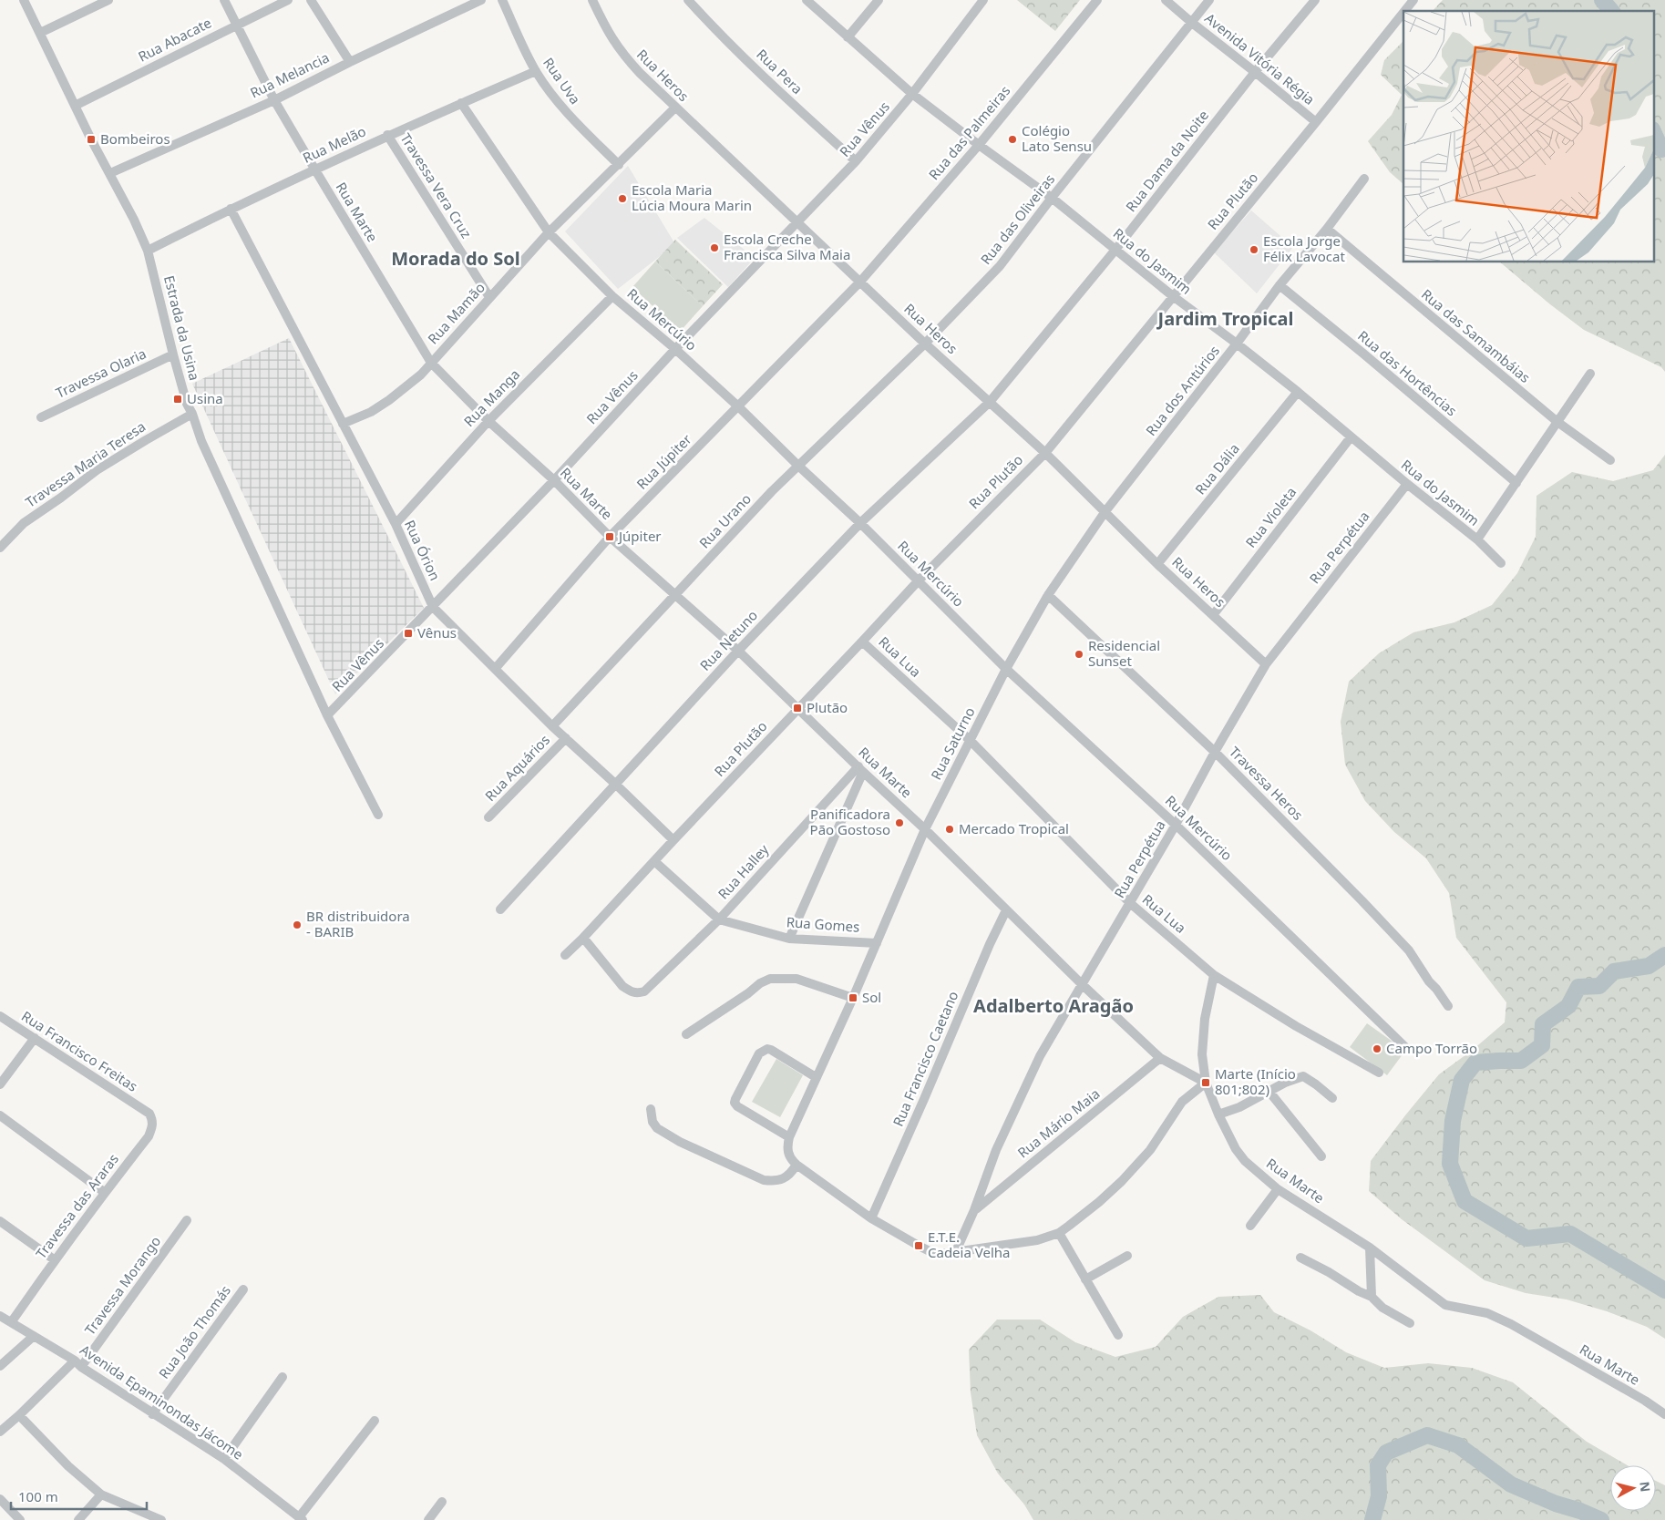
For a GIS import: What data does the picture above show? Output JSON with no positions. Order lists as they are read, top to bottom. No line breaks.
{"streets":{"street":["Rua Abacate","Avenida Vitória Régia","Rua Pera","Rua Melancia","Rua Heros","Rua Uva","Rua Vênus","Rua das Palmeiras","Rua Melão","Rua Dama da Noite","Travessa Vera Cruz","Rua Plutão","Rua Marte","Rua das Oliveiras","Rua do Jasmim","Rua Mamão","Rua Mercúrio","Estrada da Usina","Rua das Samambáias","Travessa Olaria","Rua das Hortências","Rua dos Antúrios","Rua Manga","Rua Júpiter","Travessa Maria Teresa","Rua Dália","Rua Violeta","Rua Urano","Rua Perpétua","Rua Órion","Rua Netuno","Rua Lua","Rua Saturno","Rua Aquários","Travessa Heros","Rua Halley","Rua Gomes","Rua Francisco Freitas","Rua Francisco Caetano","Rua Mário Maia","Travessa das Araras","Travessa Morango","Rua João Thomás","Avenida Epaminondas Jácome"]},"crossings":[["Rua Abacate","Rua Marte"],["Rua Abacate","Estrada da Usina"],["Avenida Vitória Régia","Rua Dama da Noite"],["Avenida Vitória Régia","Rua Plutão"],["Avenida Vitória Régia","Rua das Oliveiras"],["Rua Pera","Rua Vênus"],["Rua Melancia","Rua Marte"],["Rua Melancia","Estrada da Usina"],["Rua Heros","Rua Vênus"],["Rua Heros","Rua das Palmeiras"],["Rua Heros","Rua Dama da Noite"],["Rua Heros","Rua Plutão"],["Rua Heros","Rua das Oliveiras"],["Rua Heros","Rua Mamão"],["Rua Heros","Rua dos Antúrios"],["Rua Heros","Rua Júpiter"],["Rua Heros","Rua Dália"],["Rua Heros","Rua Violeta"],["Rua Heros","Rua Urano"],["Rua Heros","Rua Perpétua"],["Rua Heros","Rua Netuno"],["Rua Heros","Rua Saturno"],["Rua Uva","Rua Melão"],["Rua Uva","Rua Mamão"],["Rua Vênus","Rua Marte"],["Rua Vênus","Rua do Jasmim"],["Rua Vênus","Rua Mercúrio"],["Rua Vênus","Estrada da Usina"],["Rua Vênus","Rua Órion"],["Rua das Palmeiras","Rua do Jasmim"],["Rua das Palmeiras","Rua Júpiter"],["Rua Melão","Travessa Vera Cruz"],["Rua Melão","Rua Marte"],["Rua Melão","Rua Mercúrio"],["Rua Melão","Estrada da Usina"],["Rua Melão","Rua Órion"],["Rua Dama da Noite","Rua do Jasmim"],["Rua Dama da Noite","Rua Netuno"],["Travessa Vera Cruz","Rua Mamão"],["Rua Plutão","Rua Marte"],["Rua Plutão","Rua do Jasmim"],["Rua Plutão","Rua Mercúrio"],["Rua Plutão","Rua Órion"],["Rua Plutão","Rua Lua"],["Rua Plutão","Rua Halley"],["Rua Plutão","Rua Gomes"],["Rua Marte","Rua Mamão"],["Rua Marte","Rua Manga"],["Rua Marte","Rua Júpiter"],["Rua Marte","Rua Urano"],["Rua Marte","Rua Perpétua"],["Rua Marte","Rua Netuno"],["Rua Marte","Rua Saturno"],["Rua Marte","Rua Halley"],["Rua Marte","Rua Francisco Caetano"],["Rua Marte","Rua Mário Maia"],["Rua das Oliveiras","Rua do Jasmim"],["Rua das Oliveiras","Rua Urano"],["Rua do Jasmim","Rua dos Antúrios"],["Rua do Jasmim","Rua Dália"],["Rua do Jasmim","Rua Violeta"],["Rua do Jasmim","Rua Perpétua"],["Rua Mamão","Rua Mercúrio"],["Rua Mamão","Rua Órion"],["Rua Mercúrio","Rua Manga"],["Rua Mercúrio","Rua Júpiter"],["Rua Mercúrio","Rua Urano"],["Rua Mercúrio","Rua Perpétua"],["Rua Mercúrio","Rua Netuno"],["Rua Mercúrio","Rua Saturno"],["Estrada da Usina","Travessa Olaria"],["Estrada da Usina","Travessa Maria Teresa"],["Rua das Samambáias","Rua dos Antúrios"],["Rua das Hortências","Rua dos Antúrios"],["Rua dos Antúrios","Rua Saturno"],["Rua Manga","Rua Órion"],["Rua Júpiter","Rua Órion"],["Rua Urano","Rua Órion"],["Rua Perpétua","Rua Lua"],["Rua Perpétua","Travessa Heros"],["Rua Perpétua","Rua Mário Maia"],["Rua Órion","Rua Netuno"],["Rua Órion","Rua Aquários"],["Rua Lua","Rua Saturno"],["Rua Saturno","Travessa Heros"],["Rua Saturno","Rua Gomes"],["Rua Halley","Rua Gomes"],["Rua Francisco Freitas","Travessa das Araras"],["Travessa das Araras","Avenida Epaminondas Jácome"],["Travessa Morango","Avenida Epaminondas Jácome"],["Rua João Thomás","Avenida Epaminondas Jácome"]],"districts":["Morada do Sol","Jardim Tropical","Adalberto Aragão"],"places":{"transit":["Bombeiros","Usina","Júpiter","Vênus","Plutão","Sol","Marte (Início 801;802)","E.T.E. Cadeia Velha"],"other":["Colégio Lato Sensu","Escola Maria Lúcia Moura Marin","Escola Creche Francisca Silva Maia","Escola Jorge Félix Lavocat","Residencial Sunset","Panificadora Pão Gostoso","Mercado Tropical","BR distribuidora - BARIB","Campo Torrão"]},"scale_bar":"100 m","north":"right"}
